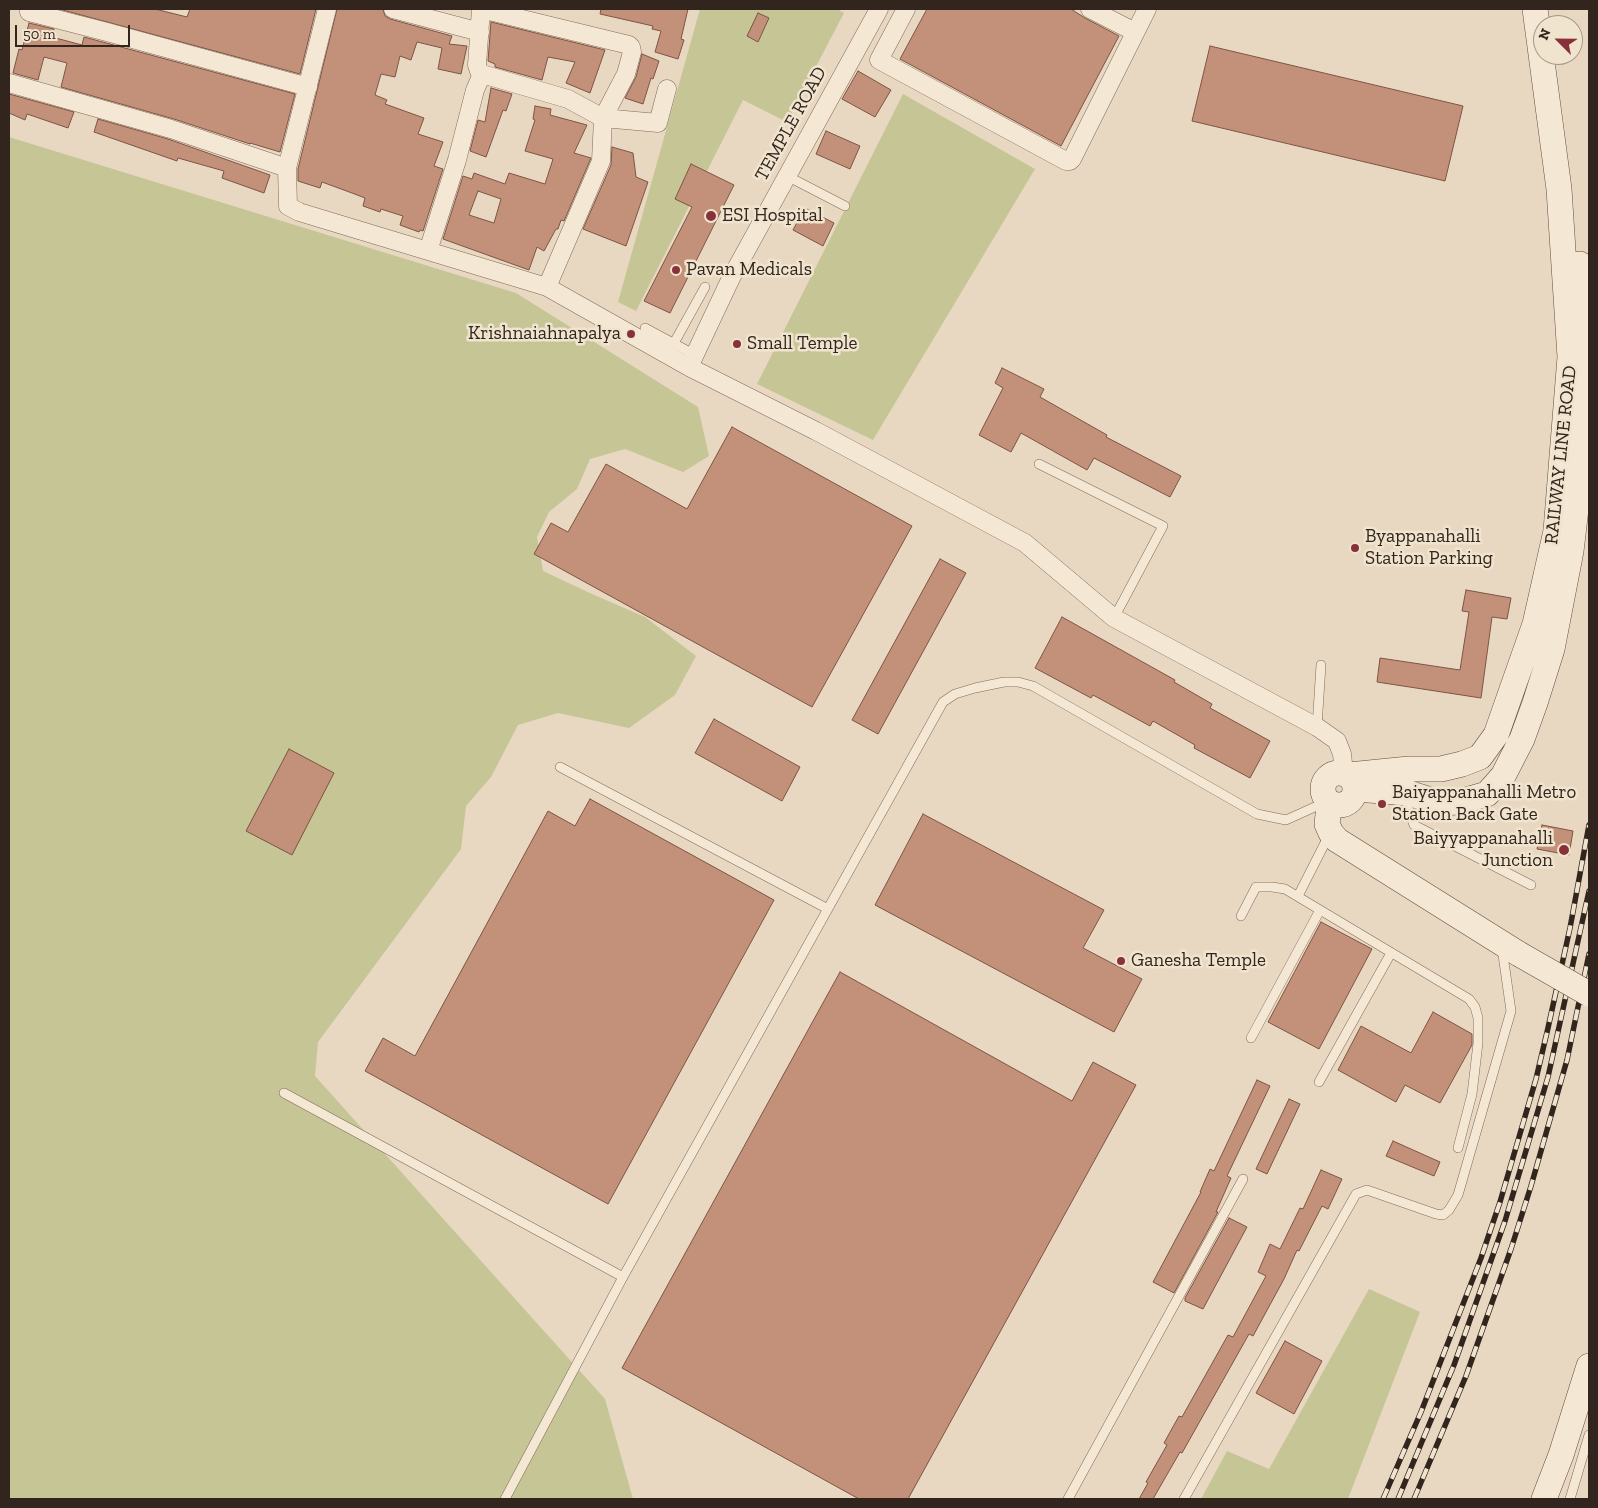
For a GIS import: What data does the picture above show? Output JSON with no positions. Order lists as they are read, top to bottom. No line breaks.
{"streets":{"main road":["RAILWAY LINE ROAD"],"street":["TEMPLE ROAD"]},"places":["ESI Hospital","Pavan Medicals","Krishnaiahnapalya","Small Temple","Byappanahalli Station Parking","Baiyappanahalli Metro Station Back Gate","Baiyyappanahalli Junction","Ganesha Temple"],"scale_bar":"50 m","north":"top left"}
